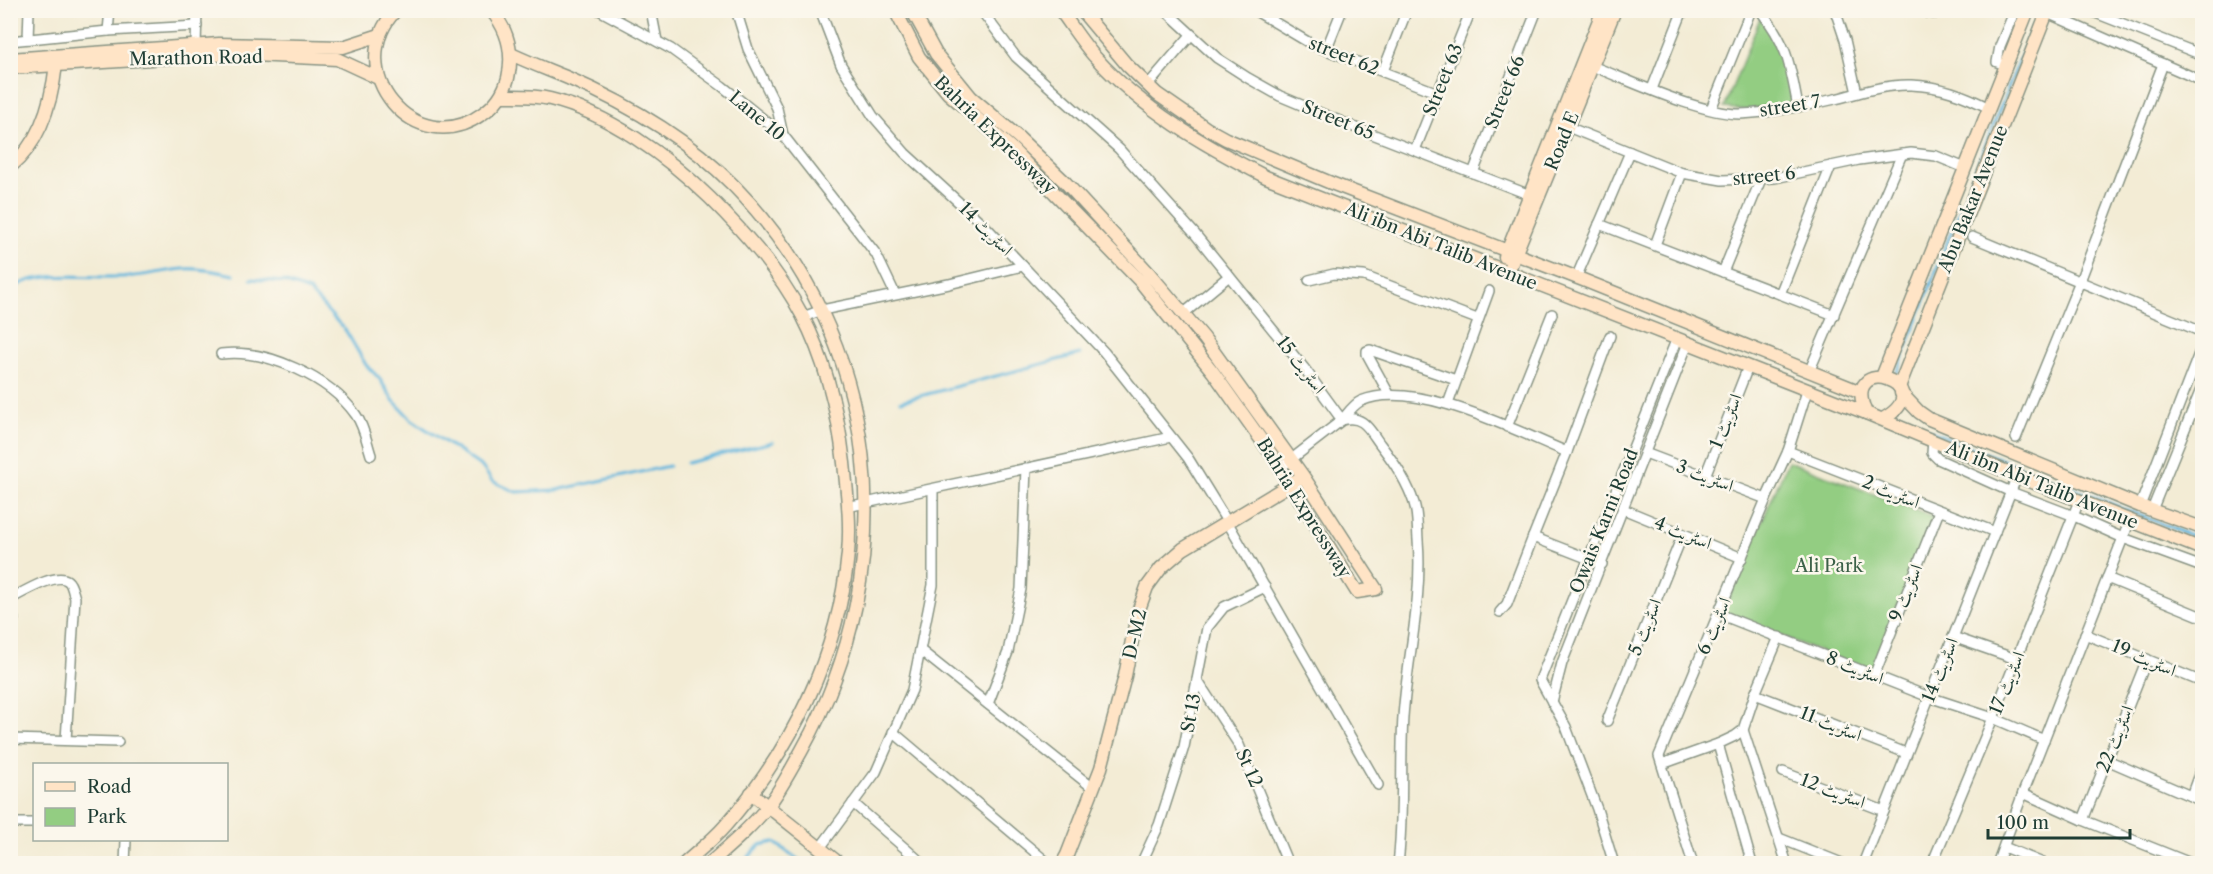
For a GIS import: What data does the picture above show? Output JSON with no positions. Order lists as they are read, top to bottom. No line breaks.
{"streets":{"main road":["Marathon Road","Bahria Expressway","Road E","Abu Bakar Avenue","Ali ibn Abi Talib Avenue","D-M2"],"street":["street 62","Street 63","Street 66","street 7","Lane 10","Street 65","street 6","اسٹریٹ 14","اسٹریٹ 15","اسٹریٹ 1","اسٹریٹ 3","اسٹریٹ 2","Owais Karni Road","اسٹریٹ 4","اسٹریٹ 9","اسٹریٹ 6","اسٹریٹ 5","اسٹریٹ 19","اسٹریٹ 8","اسٹریٹ 17","St 13","اسٹریٹ 11","اسٹریٹ 22","St 12","اسٹریٹ 12"]},"crossings":[["street 62","Street 63"],["Street 63","Street 65"],["Street 66","Street 65"],["street 7","Road E"],["street 7","Abu Bakar Avenue"],["Lane 10","اسٹریٹ 14"],["Street 65","Road E"],["Bahria Expressway","D-M2"],["Road E","street 6"],["Road E","Ali ibn Abi Talib Avenue"],["street 6","Abu Bakar Avenue"],["Abu Bakar Avenue","Ali ibn Abi Talib Avenue"],["اسٹریٹ 14","Ali ibn Abi Talib Avenue"],["اسٹریٹ 14","اسٹریٹ 2"],["اسٹریٹ 14","اسٹریٹ 8"],["اسٹریٹ 14","اسٹریٹ 11"],["اسٹریٹ 14","اسٹریٹ 12"],["Ali ibn Abi Talib Avenue","اسٹریٹ 1"],["Ali ibn Abi Talib Avenue","Owais Karni Road"],["Ali ibn Abi Talib Avenue","اسٹریٹ 6"],["Ali ibn Abi Talib Avenue","اسٹریٹ 17"],["اسٹریٹ 1","اسٹریٹ 3"],["اسٹریٹ 3","Owais Karni Road"],["اسٹریٹ 3","اسٹریٹ 6"],["اسٹریٹ 2","اسٹریٹ 9"],["اسٹریٹ 2","اسٹریٹ 6"],["Owais Karni Road","اسٹریٹ 4"],["اسٹریٹ 4","اسٹریٹ 6"],["اسٹریٹ 4","اسٹریٹ 5"],["اسٹریٹ 9","اسٹریٹ 8"],["اسٹریٹ 6","اسٹریٹ 8"],["اسٹریٹ 19","اسٹریٹ 22"],["اسٹریٹ 8","اسٹریٹ 17"],["St 13","St 12"]],"parks":["Ali Park"],"legend":["Road","Park"],"scale_bar":"100 m"}
